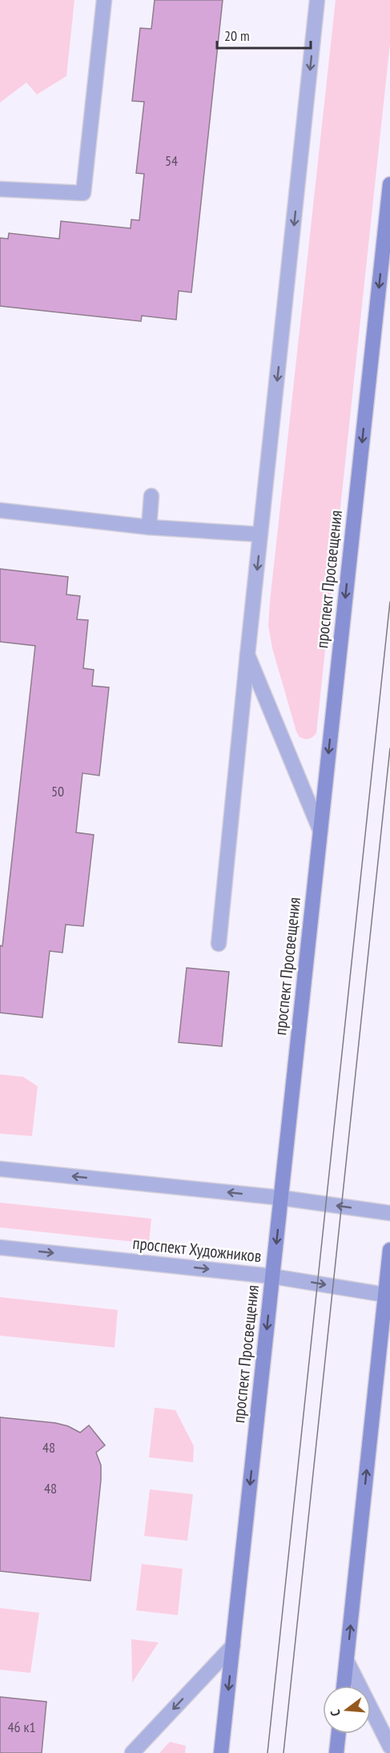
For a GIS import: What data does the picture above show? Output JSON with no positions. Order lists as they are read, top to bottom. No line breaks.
{"streets":{"main road":["проспект Просвещения"],"street":["проспект Художников"]},"crossings":[["проспект Просвещения","проспект Художников"]],"house_numbers":["54","50","48","48","46 к1"],"scale_bar":"20 m","north":"left"}
